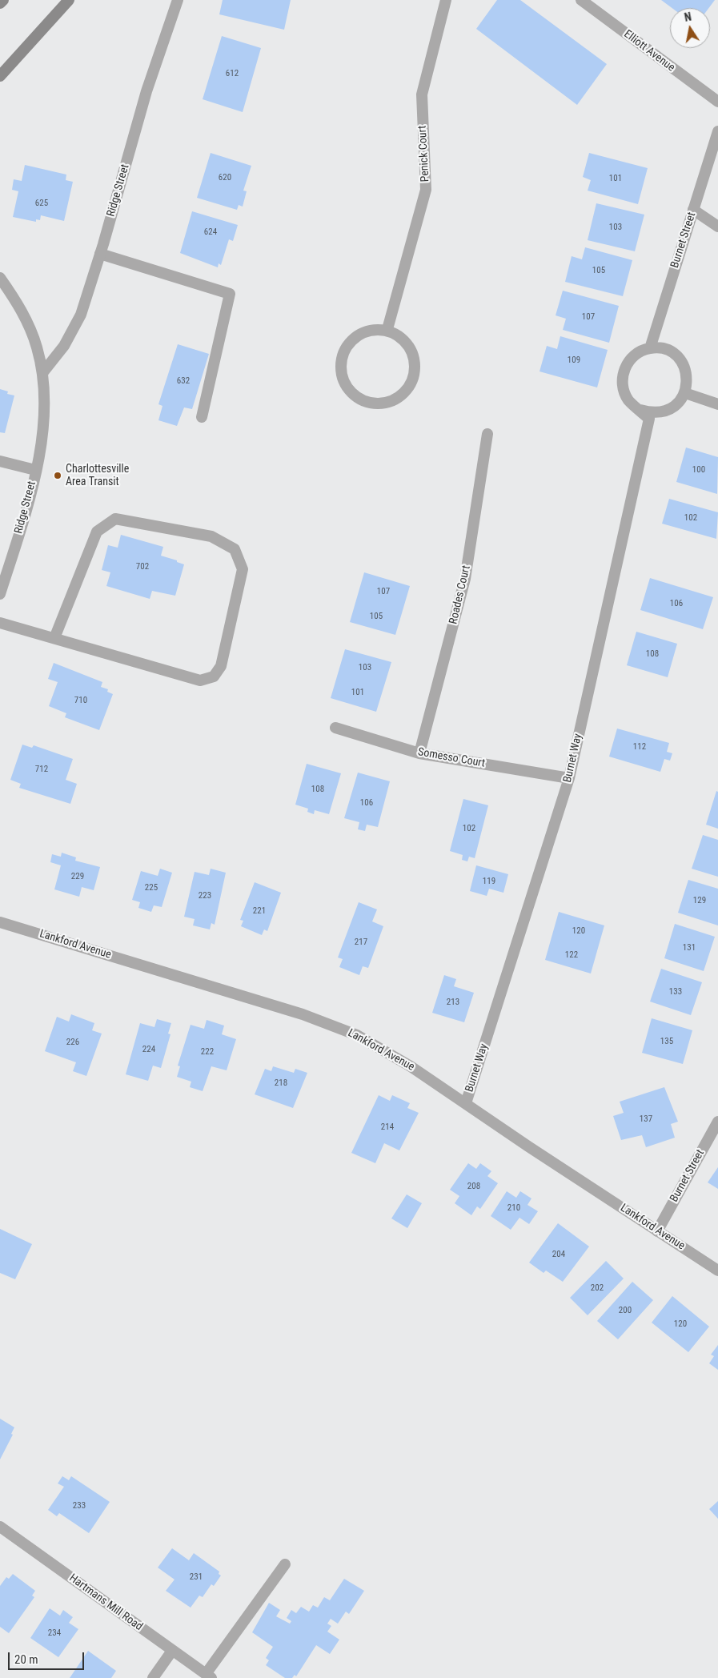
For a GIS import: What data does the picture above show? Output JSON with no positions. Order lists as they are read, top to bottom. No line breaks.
{"streets":{"street":["Elliott Avenue","Penick Court","Ridge Street","Burnet Street","Roades Court","Somesso Court","Burnet Way","Lankford Avenue","Hartmans Mill Road"]},"crossings":[["Burnet Street","Burnet Way"],["Burnet Street","Lankford Avenue"],["Roades Court","Somesso Court"],["Somesso Court","Burnet Way"],["Burnet Way","Lankford Avenue"]],"places":["Charlottesville Area Transit"],"house_numbers":["612","620","101","625","103","624","105","107","109","632","100","102","702","107","106","105","108","103","101","710","112","712","108","106","102","229","119","225","223","129","221","120","217","131","122","133","213","135","226","224","222","218","137","214","208","210","204","202","200","120","233","231","234"],"scale_bar":"20 m","north":"top"}
